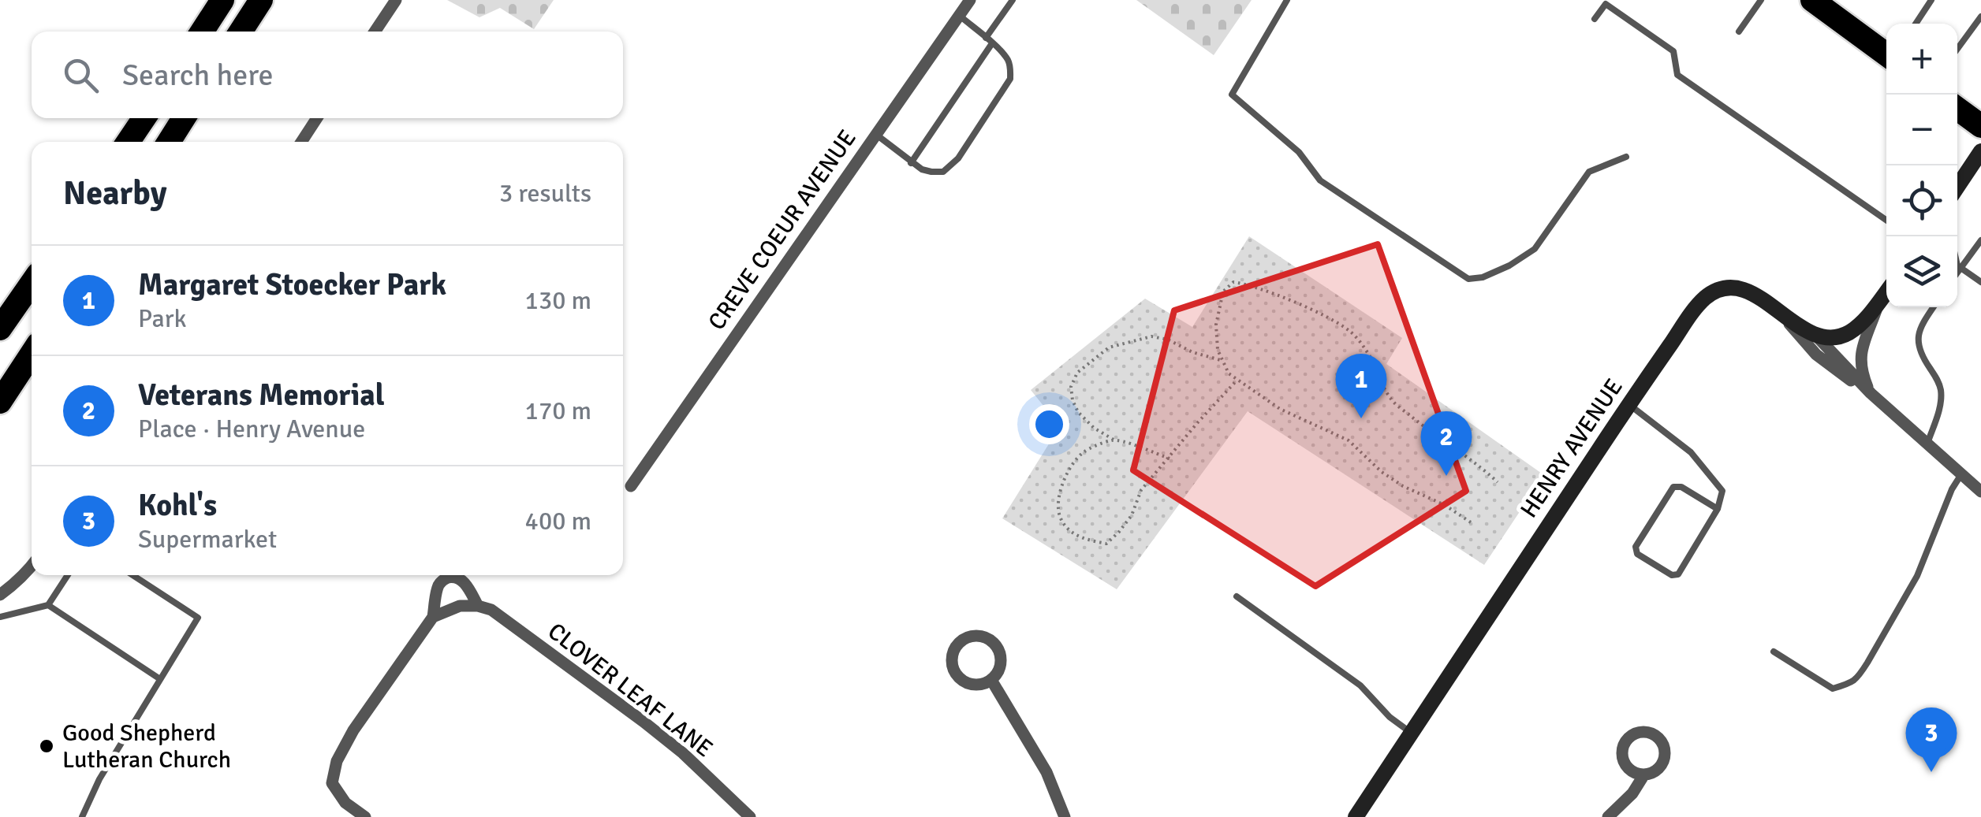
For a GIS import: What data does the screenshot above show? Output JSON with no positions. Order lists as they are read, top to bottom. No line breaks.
{"streets":{"street":["CREVE COEUR AVENUE","HENRY AVENUE","CLOVER LEAF LANE"]},"places":["Good Shepherd Lutheran Church"],"page":{"map_buttons":["+","−"],"search":"Search here","heading":["Nearby","3 results"],"list":[{"mark":"1","name":"Margaret Stoecker Park","note":"Park","value":"130 m"},{"mark":"2","name":"Veterans Memorial","note":"Place · Henry Avenue","value":"170 m"},{"mark":"3","name":"Kohl's","note":"Supermarket","value":"400 m"}],"pins":["1","2","3"]}}
